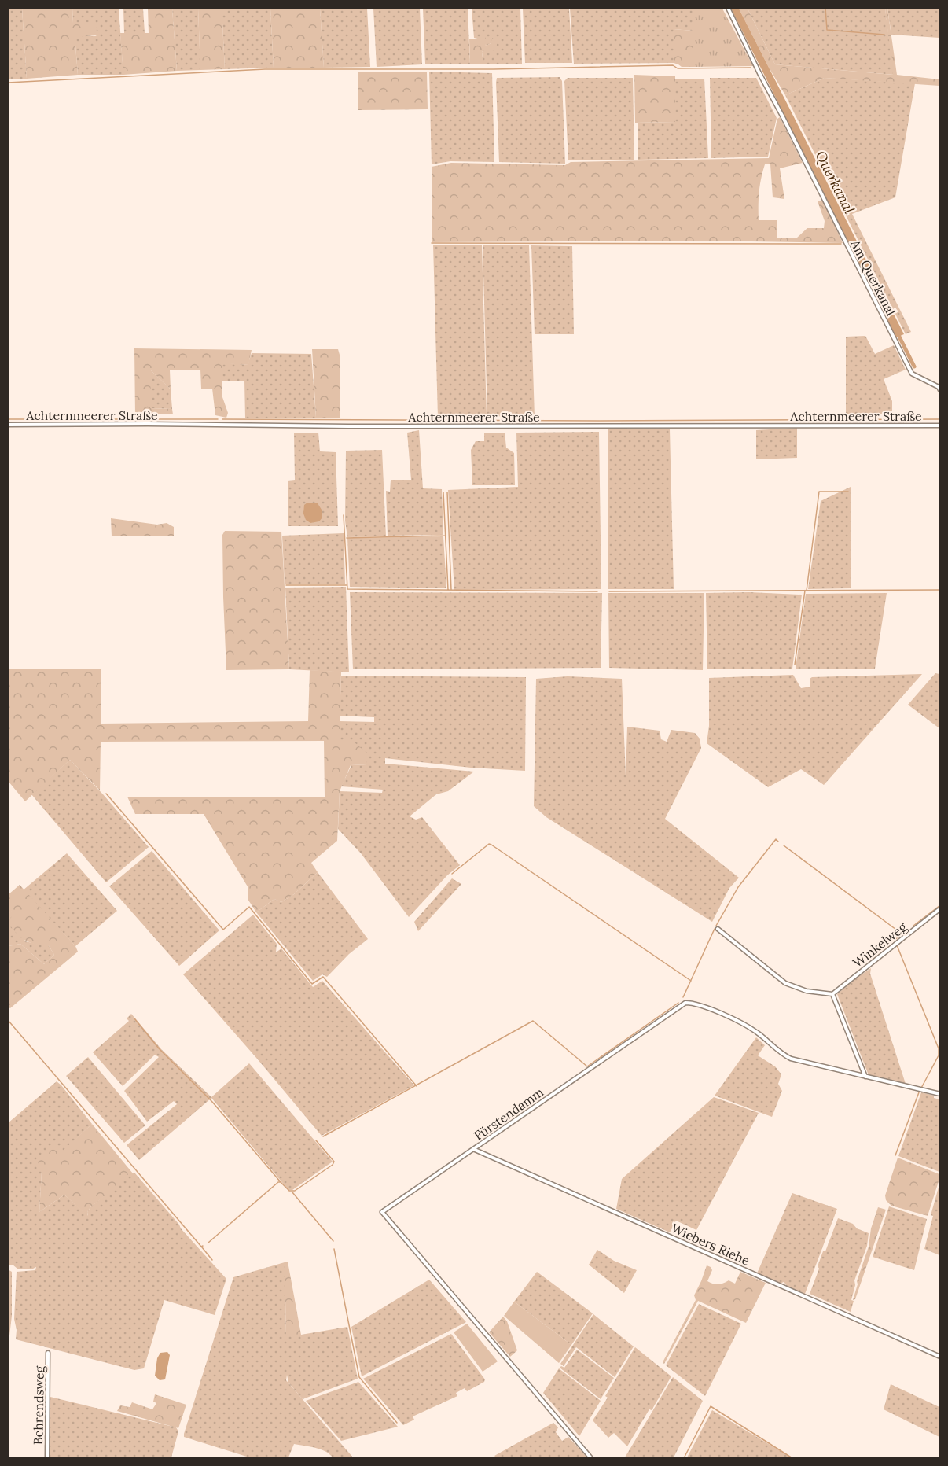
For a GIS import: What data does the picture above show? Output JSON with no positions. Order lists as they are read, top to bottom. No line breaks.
{"streets":{"street":["Am Querkanal","Achternmeerer Straße","Winkelweg","Fürstendamm","Wiebers Riehe","Behrendsweg"]},"crossings":[["Fürstendamm","Wiebers Riehe"]],"water":["Querkanal"]}
